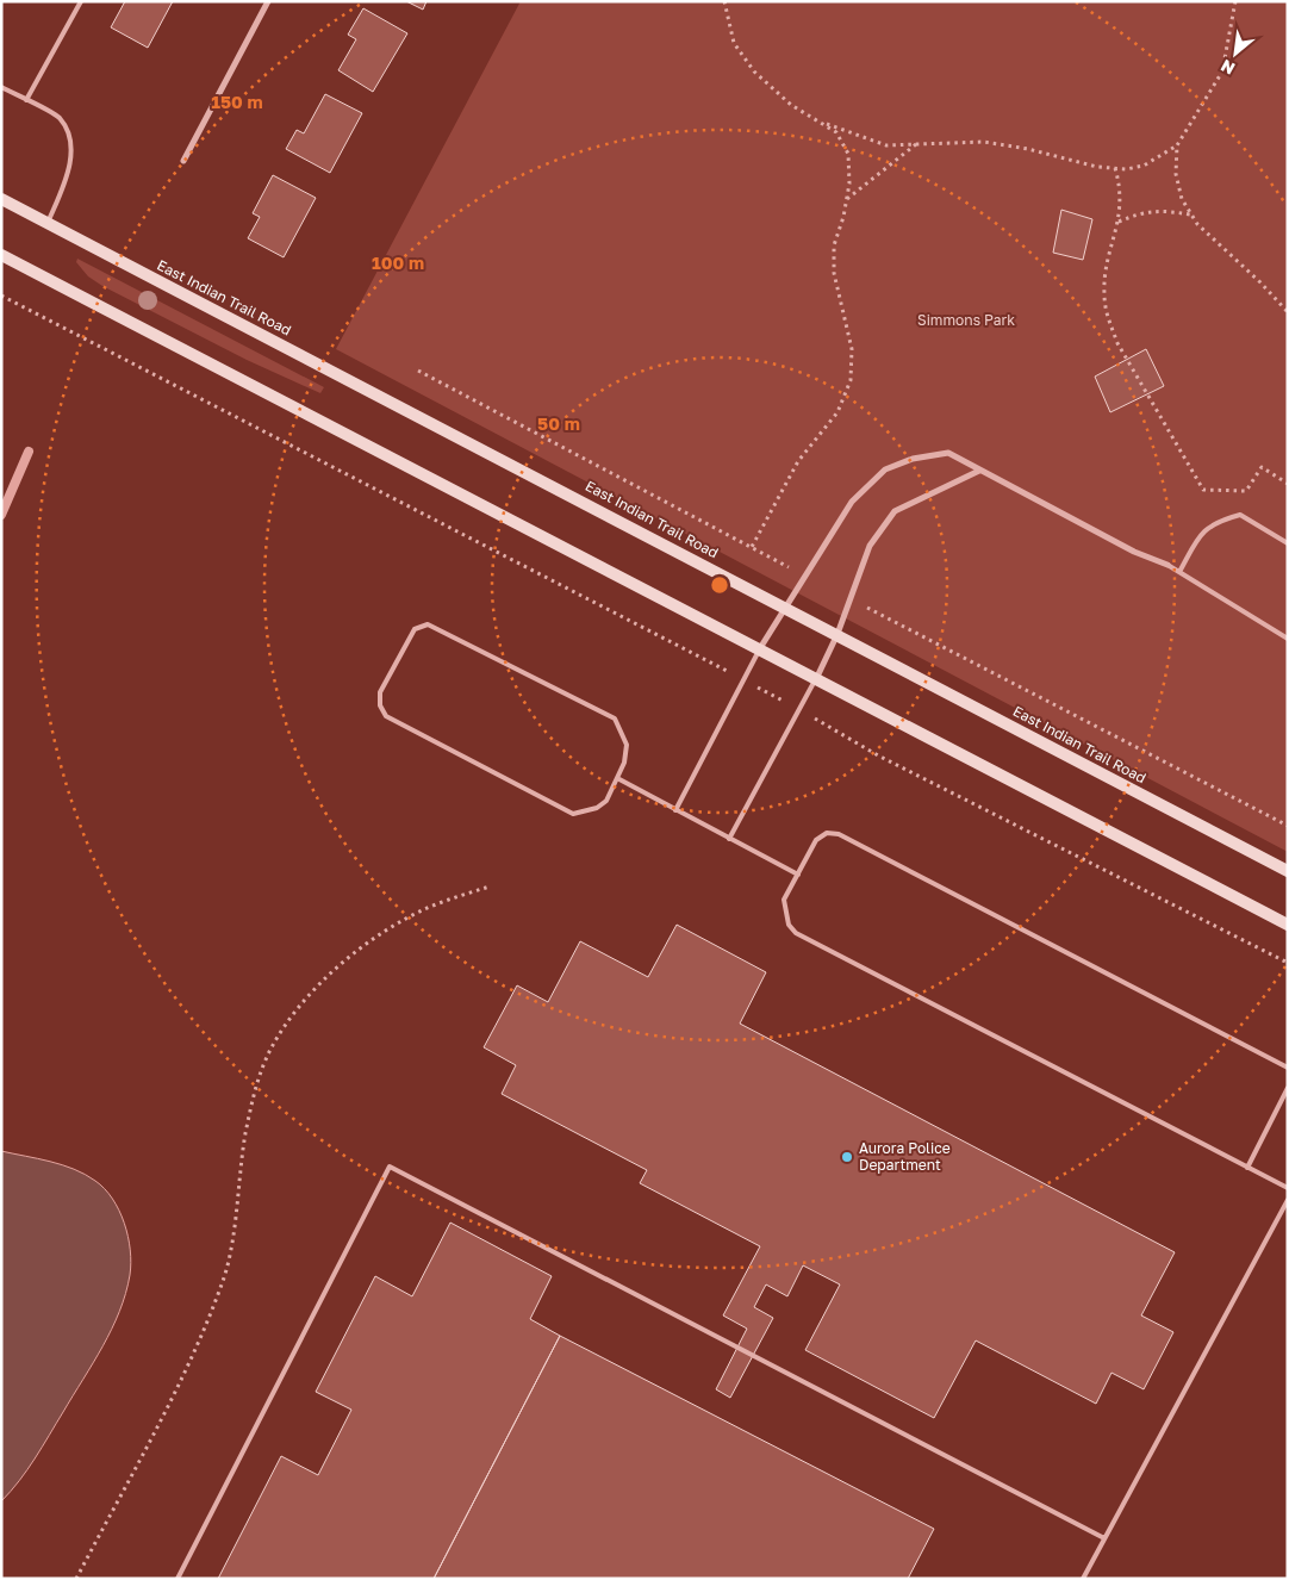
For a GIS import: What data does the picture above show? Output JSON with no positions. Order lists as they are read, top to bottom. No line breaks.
{"streets":{"main road":["East Indian Trail Road"]},"parks":["Simmons Park"],"places":["Aurora Police Department"],"north":"bottom left","rings":["150 m","100 m","50 m"]}
